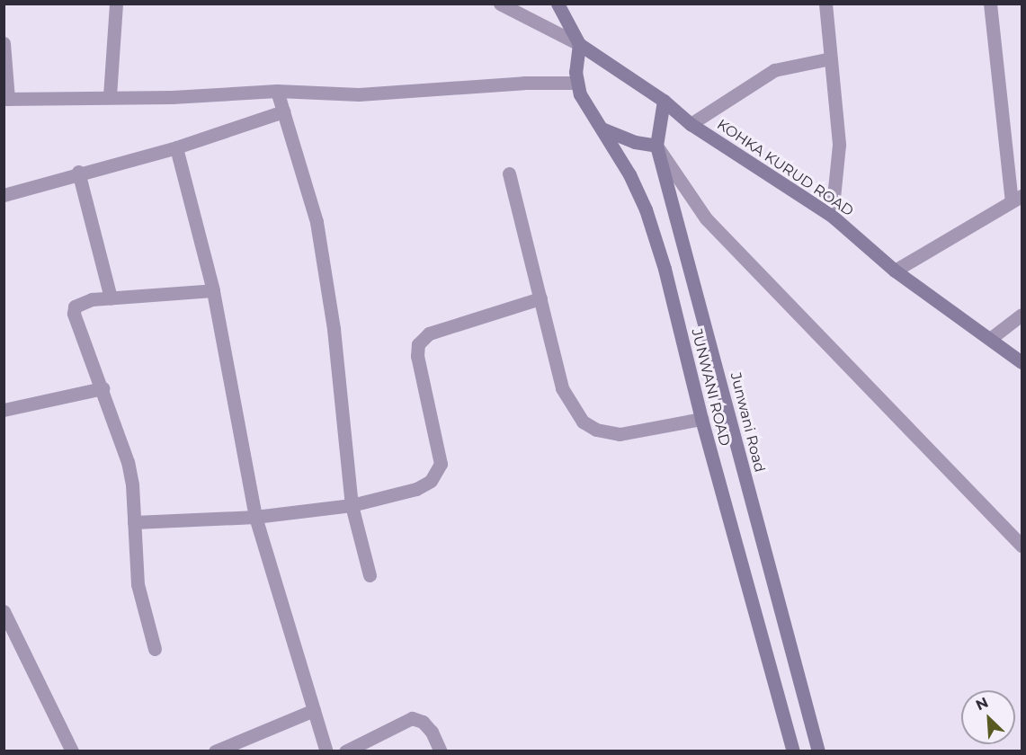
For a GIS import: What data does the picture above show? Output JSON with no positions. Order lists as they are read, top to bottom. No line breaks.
{"streets":{"main road":["KOHKA KURUD ROAD","JUNWANI ROAD","Junwani Road"]},"crossings":[["KOHKA KURUD ROAD","JUNWANI ROAD"],["KOHKA KURUD ROAD","Junwani Road"]],"north":"top left"}
